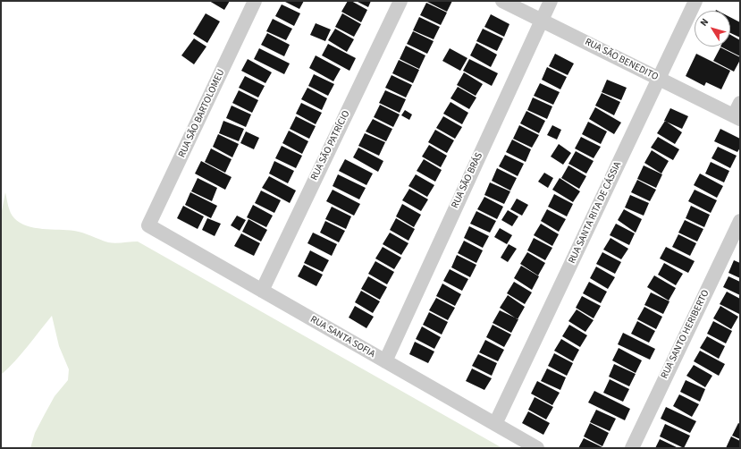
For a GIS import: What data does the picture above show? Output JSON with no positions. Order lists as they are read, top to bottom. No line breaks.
{"streets":{"street":["RUA SÃO BENEDITO","RUA SÃO BARTOLOMEU","RUA SÃO PATRÍCIO","RUA SÃO BRÁS","RUA SANTA RITA DE CÁSSIA","RUA SANTO HERIBERTO","RUA SANTA SOFIA"]},"crossings":[["RUA SÃO BENEDITO","RUA SÃO BRÁS"],["RUA SÃO BENEDITO","RUA SANTA RITA DE CÁSSIA"],["RUA SÃO BARTOLOMEU","RUA SANTA SOFIA"],["RUA SÃO PATRÍCIO","RUA SANTA SOFIA"],["RUA SÃO BRÁS","RUA SANTA SOFIA"],["RUA SANTA RITA DE CÁSSIA","RUA SANTA SOFIA"]],"north":"top left"}
